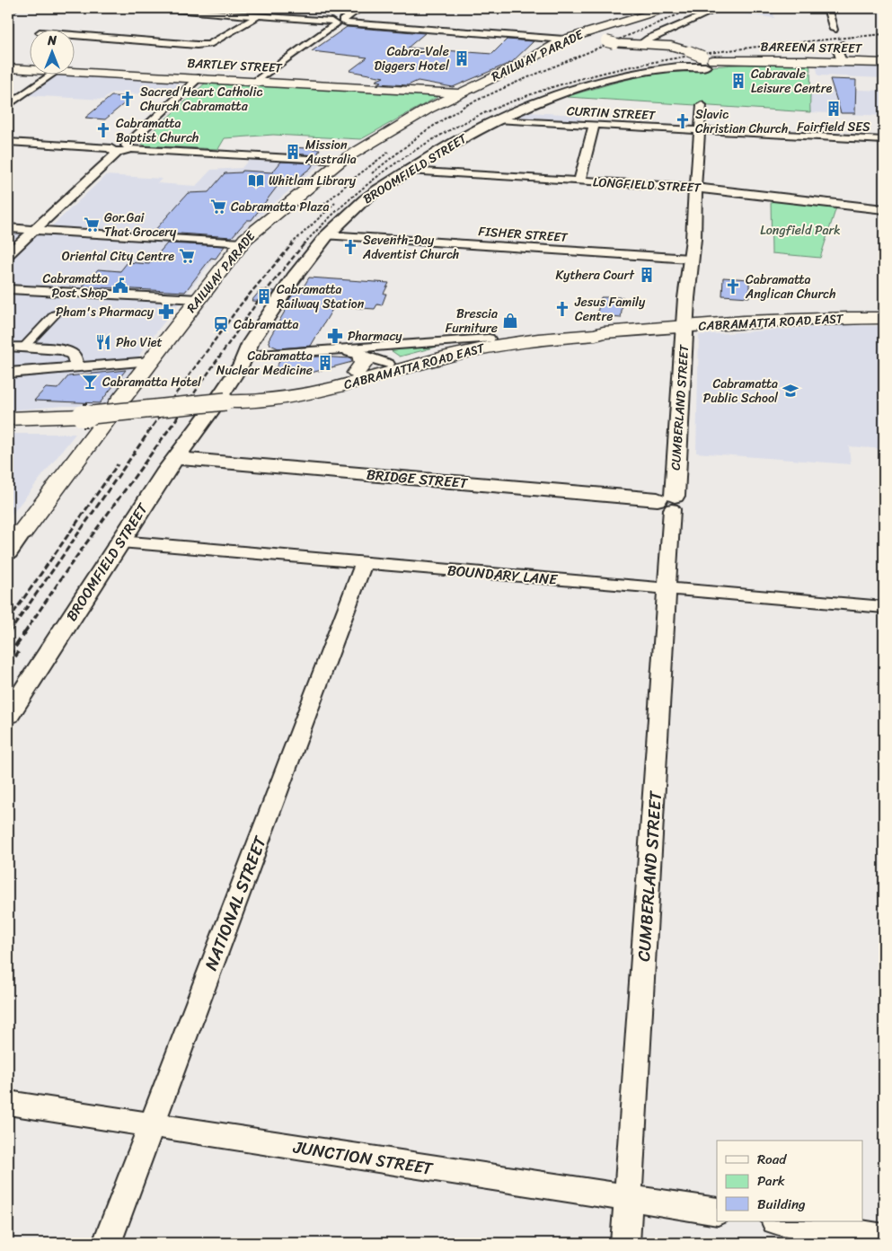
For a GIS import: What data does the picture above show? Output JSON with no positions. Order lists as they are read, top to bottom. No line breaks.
{"streets":{"main road":["BAREENA STREET","RAILWAY PARADE","BARTLEY STREET","CABRAMATTA ROAD EAST"],"street":["CURTIN STREET","BROOMFIELD STREET","LONGFIELD STREET","FISHER STREET","CUMBERLAND STREET","BRIDGE STREET","BOUNDARY LANE","NATIONAL STREET","JUNCTION STREET"]},"crossings":[["BAREENA STREET","RAILWAY PARADE"],["BAREENA STREET","BROOMFIELD STREET"],["RAILWAY PARADE","BARTLEY STREET"],["CURTIN STREET","BROOMFIELD STREET"],["CURTIN STREET","CUMBERLAND STREET"],["BROOMFIELD STREET","LONGFIELD STREET"],["BROOMFIELD STREET","FISHER STREET"],["BROOMFIELD STREET","CABRAMATTA ROAD EAST"],["BROOMFIELD STREET","BRIDGE STREET"],["BROOMFIELD STREET","BOUNDARY LANE"],["LONGFIELD STREET","CUMBERLAND STREET"],["FISHER STREET","CUMBERLAND STREET"],["CABRAMATTA ROAD EAST","CUMBERLAND STREET"],["CUMBERLAND STREET","BRIDGE STREET"],["CUMBERLAND STREET","BOUNDARY LANE"],["CUMBERLAND STREET","JUNCTION STREET"],["BOUNDARY LANE","NATIONAL STREET"],["NATIONAL STREET","JUNCTION STREET"]],"parks":["Longfield Park"],"places":{"building":["Cabra-Vale Diggers Hotel","Cabravale Leisure Centre","Fairfield SES","Mission Australia","Kythera Court","Cabramatta Railway Station","Cabramatta Nuclear Medicine"],"church":["Sacred Heart Catholic Church Cabramatta","Slavic Christian Church","Cabramatta Baptist Church","Seventh-Day Adventist Church","Cabramatta Anglican Church","Jesus Family Centre"],"library":["Whitlam Library"],"supermarket":["Cabramatta Plaza","Gor.Gai That Grocery","Oriental City Centre"],"public building":["Cabramatta Post Shop"],"pharmacy":["Pham's Pharmacy","Pharmacy"],"shop":["Brescia Furniture"],"station":["Cabramatta"],"restaurant":["Pho Viet"],"bar":["Cabramatta Hotel"],"school or university":["Cabramatta Public School"]},"legend":["Road","Park","Building"],"north":"top"}
